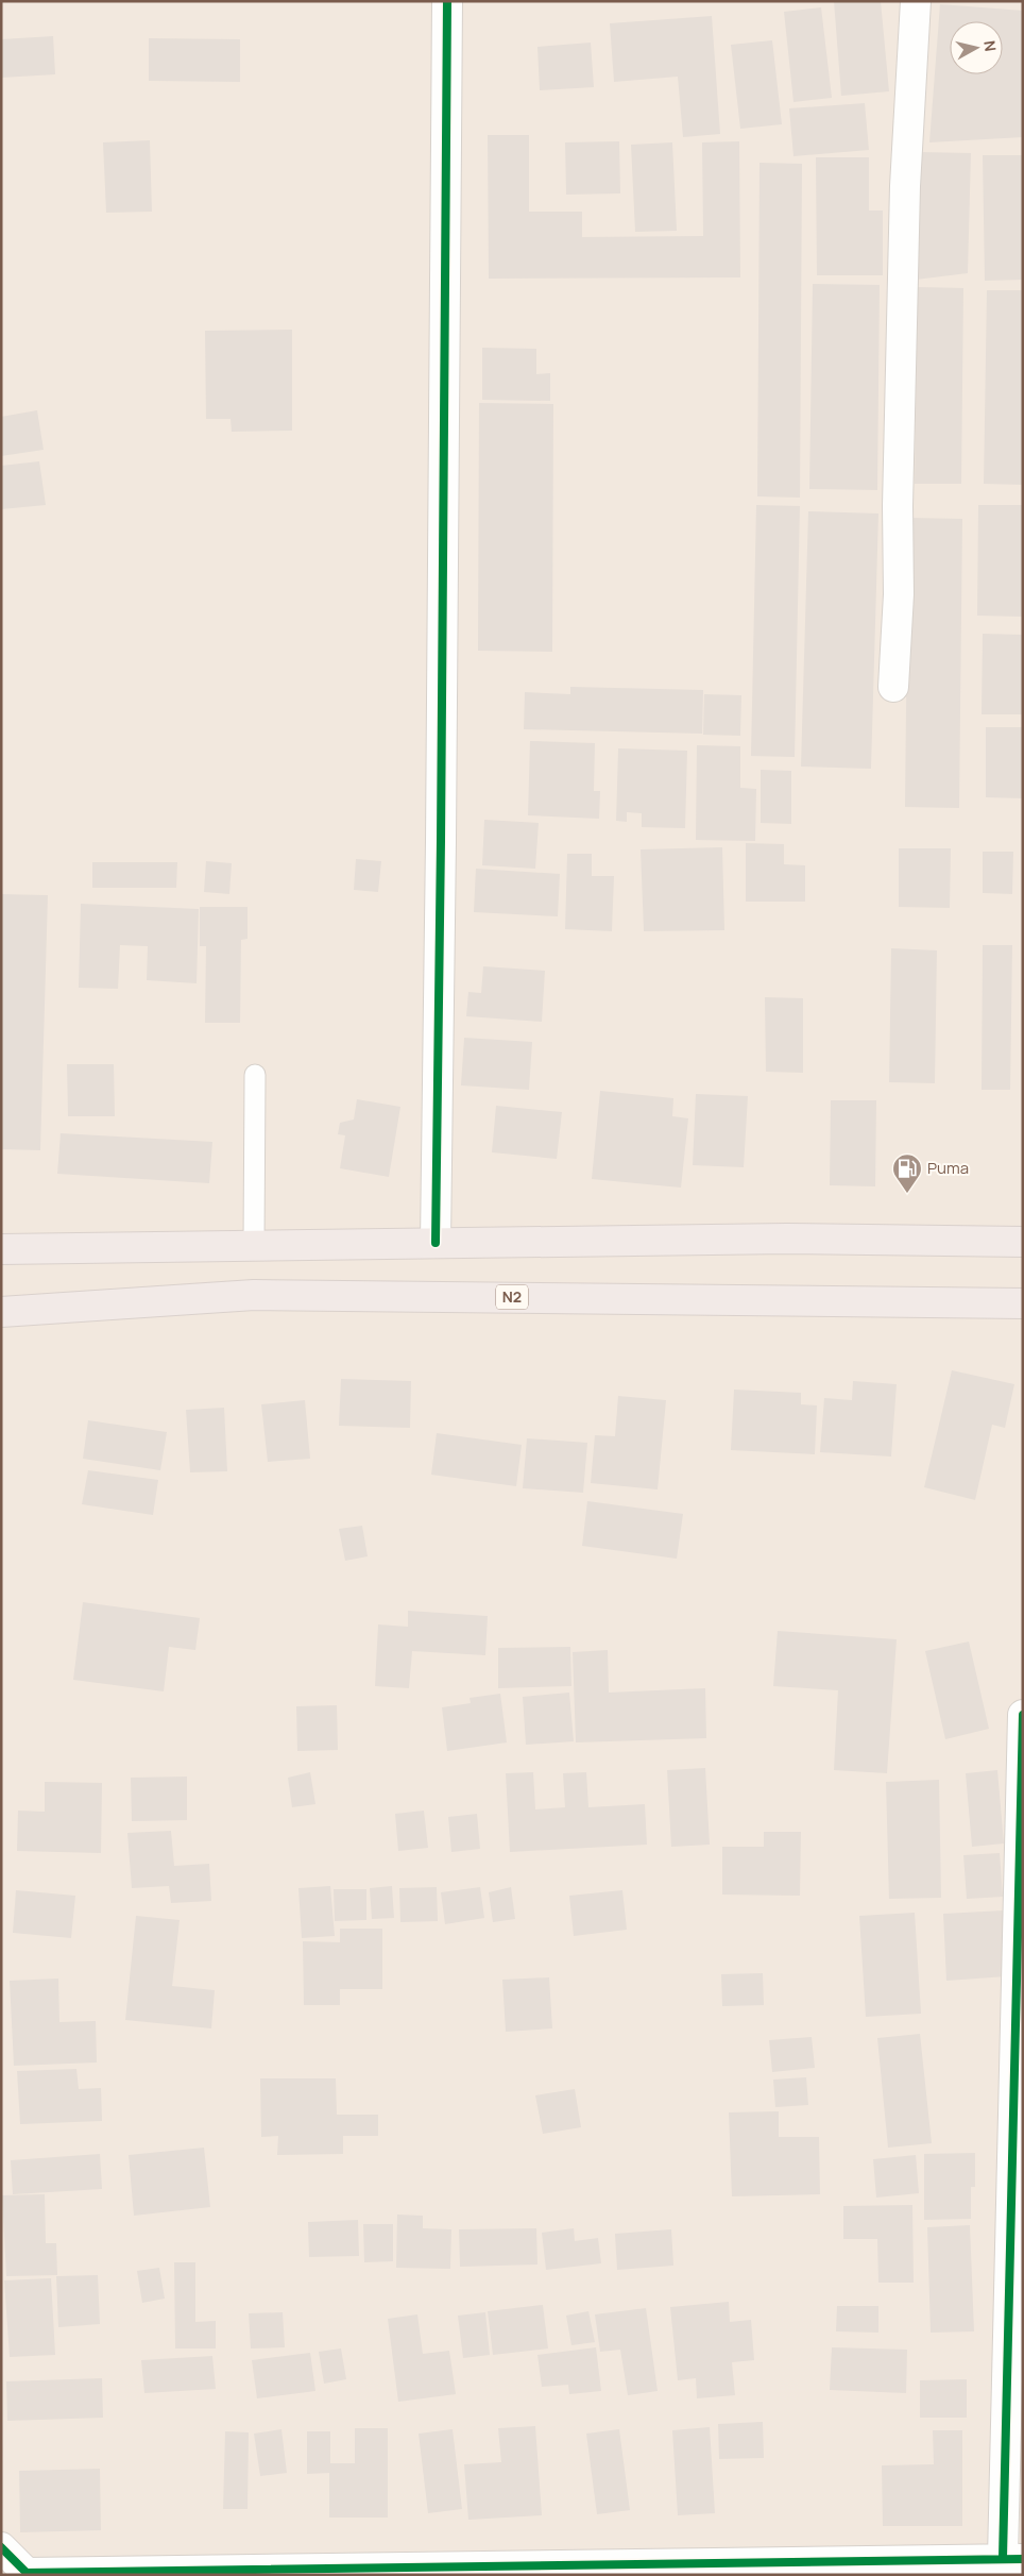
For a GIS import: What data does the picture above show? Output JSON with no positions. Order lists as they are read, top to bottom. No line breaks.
{"streets":{"highway":["N2"]},"places":{"fuel station":["Puma"]},"north":"right"}
